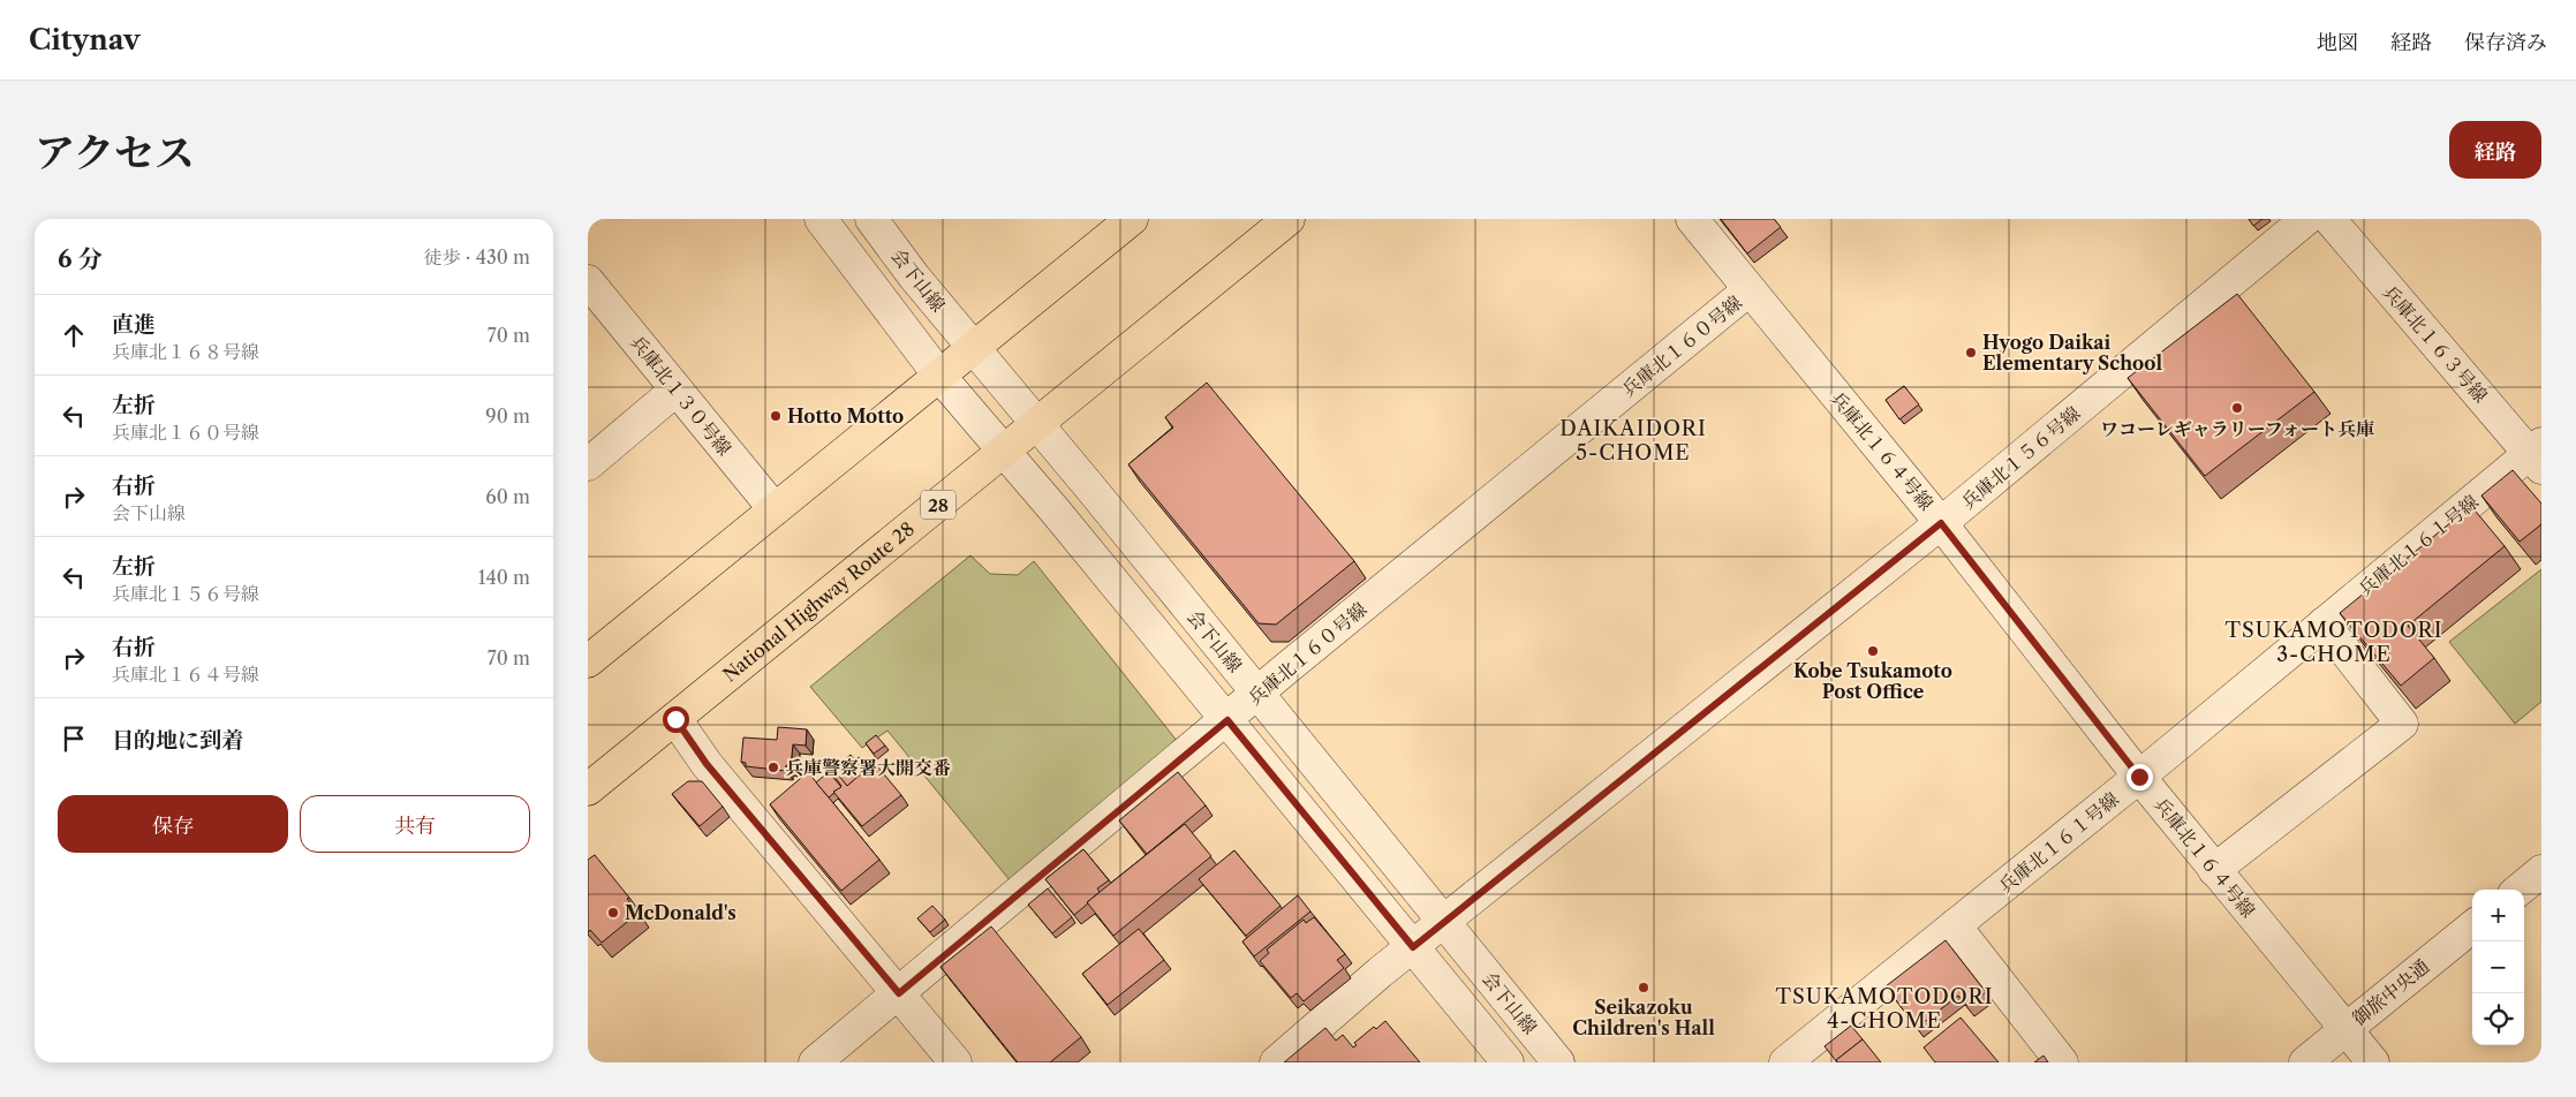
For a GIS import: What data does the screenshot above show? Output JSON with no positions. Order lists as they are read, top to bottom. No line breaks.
{"streets":{"highway":["28","National Highway Route 28"],"street":["会下山線","兵庫北１６３号線","兵庫北１６０号線","兵庫北１３０号線","兵庫北１６４号線","兵庫北１５６号線","兵庫北１６１号線","御旅中央通"]},"crossings":[["会下山線","兵庫北１６０号線"],["会下山線","兵庫北１５６号線"],["会下山線","National Highway Route 28"],["兵庫北１６３号線","兵庫北１６１号線"],["兵庫北１６０号線","兵庫北１６４号線"],["兵庫北１６４号線","兵庫北１５６号線"],["兵庫北１６４号線","兵庫北１６１号線"],["兵庫北１６４号線","御旅中央通"]],"districts":["DAIKAIDORI 5-CHOME","TSUKAMOTODORI 3-CHOME","TSUKAMOTODORI 4-CHOME"],"places":["Hyogo Daikai Elementary School","ワコーレギャラリーフォート兵庫","Hotto Motto","Kobe Tsukamoto Post Office","兵庫警察署大開交番","McDonald's","Seikazoku Children's Hall"],"page":{"header":"Citynav","nav":["地図","経路","保存済み"],"title":"アクセス","buttons":["経路",["保存","共有"]],"heading":["6 分","徒歩 · 430 m"],"list":[["直進","兵庫北１６８号線","70 m"],["左折","兵庫北１６０号線","90 m"],["右折","会下山線","60 m"],["左折","兵庫北１５６号線","140 m"],["右折","兵庫北１６４号線","70 m"],"目的地に到着"],"map_buttons":["+","−"]}}
